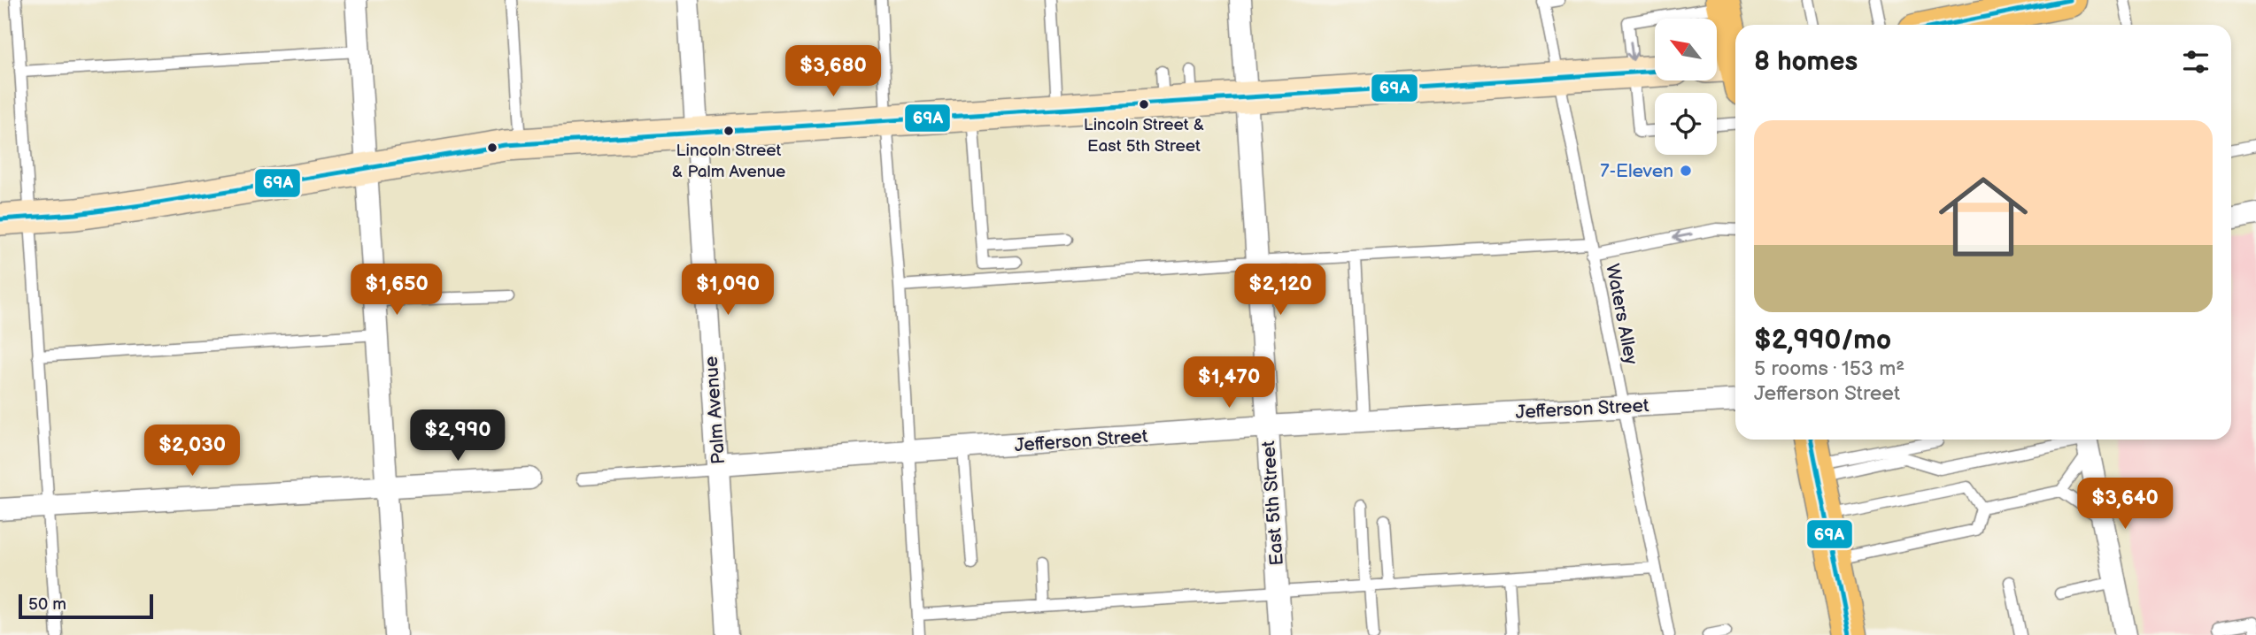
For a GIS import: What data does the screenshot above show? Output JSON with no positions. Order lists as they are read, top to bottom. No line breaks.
{"streets":{"street":["Jefferson Street","Palm Avenue","East 5th Street"],"lane":["Waters Alley"]},"crossings":[["Waters Alley","Jefferson Street"],["Jefferson Street","Palm Avenue"],["Jefferson Street","East 5th Street"]],"places":["Lincoln Street & East 5th Street","Lincoln Street & Palm Avenue","7-Eleven"],"lines":["transit line 69A"],"scale_bar":"50 m","north":"top left","page":{"heading":"8 homes","price":["$3,680","$1,650","$1,090","$2,120","$1,470","$2,990","$2,030","$3,640"],"list":[{"name":"$2,990/mo","note":"5 rooms · 153 m² · Jefferson Street"}],"scale":"50 m"}}
